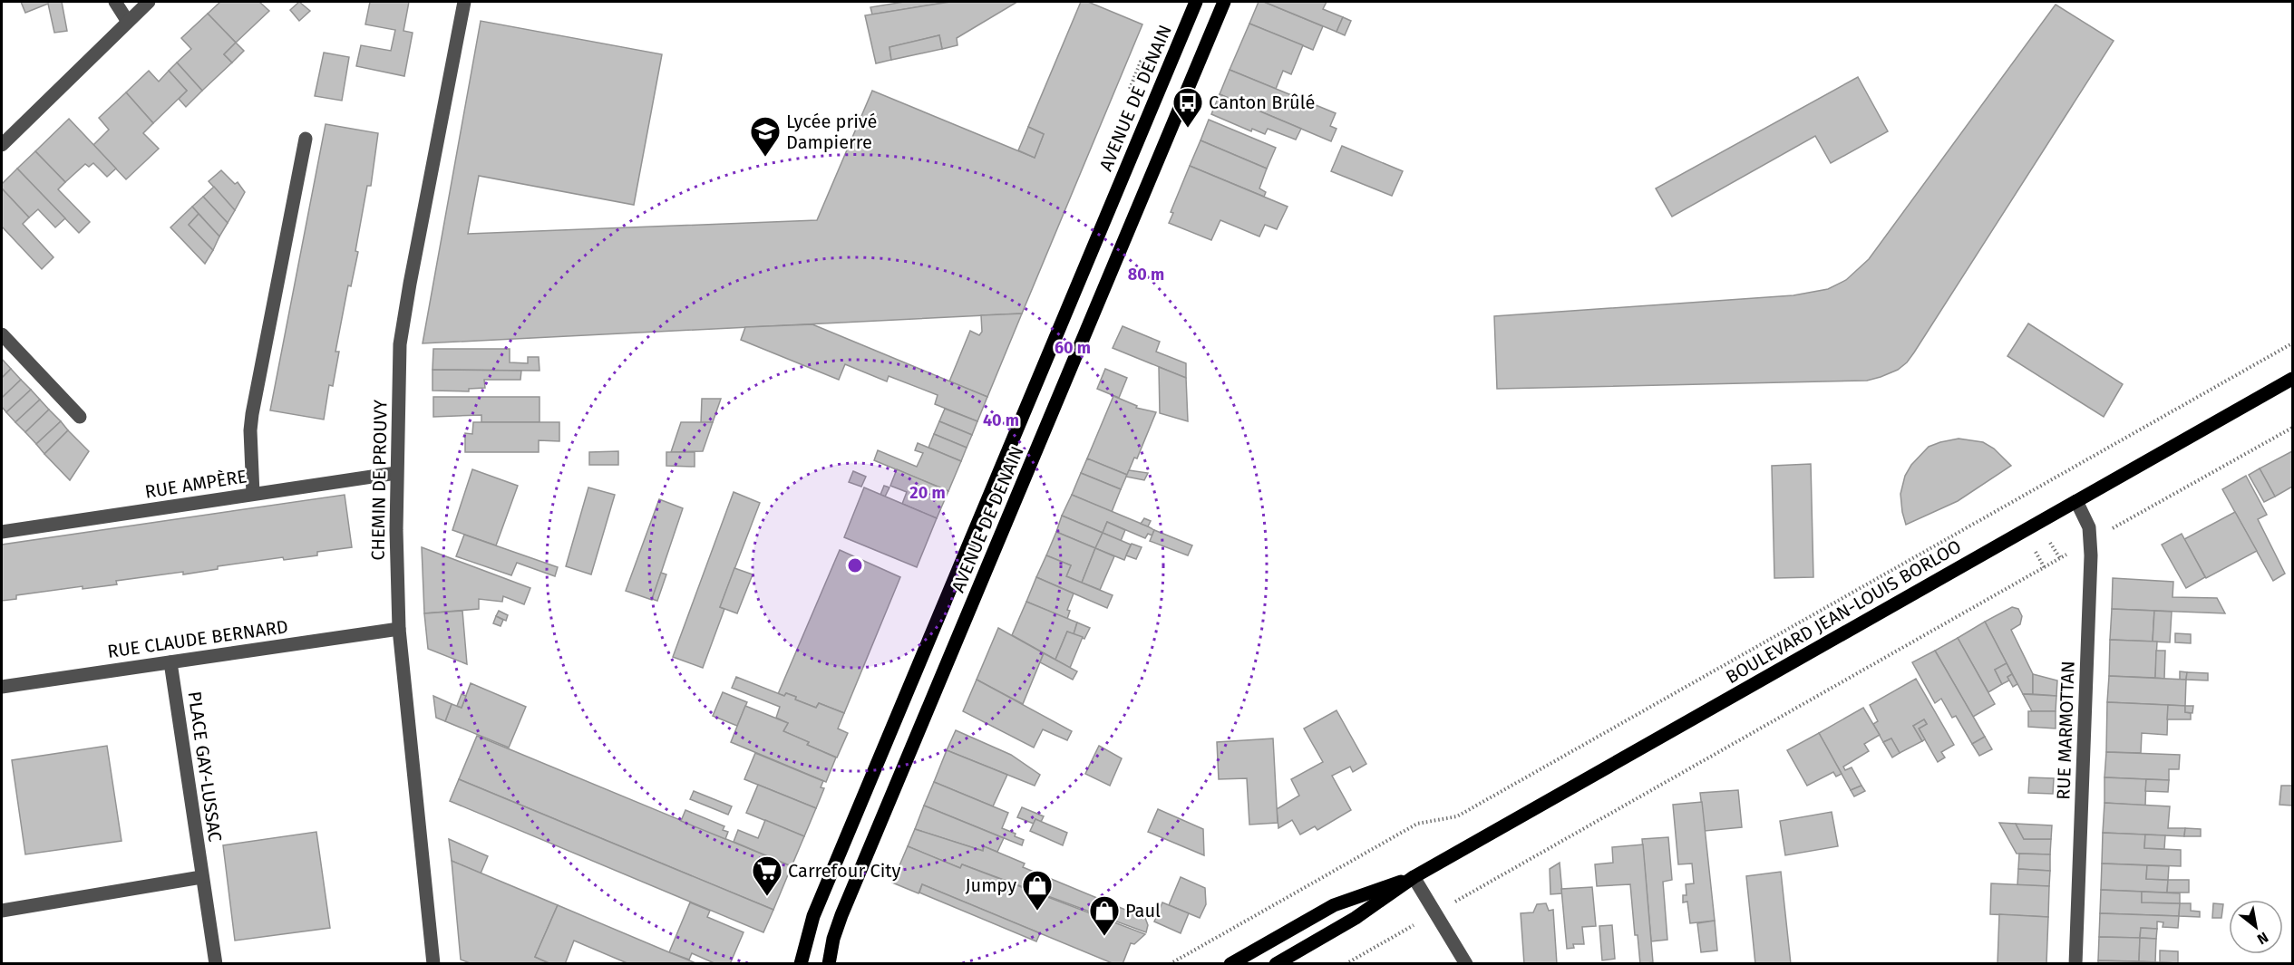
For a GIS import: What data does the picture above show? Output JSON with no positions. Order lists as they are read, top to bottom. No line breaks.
{"streets":{"main road":["AVENUE DE DENAIN","BOULEVARD JEAN-LOUIS BORLOO"],"street":["CHEMIN DE PROUVY","RUE AMPÈRE","RUE CLAUDE BERNARD","RUE MARMOTTAN","PLACE GAY-LUSSAC"]},"crossings":[["CHEMIN DE PROUVY","RUE AMPÈRE"],["CHEMIN DE PROUVY","RUE CLAUDE BERNARD"],["BOULEVARD JEAN-LOUIS BORLOO","RUE MARMOTTAN"],["RUE CLAUDE BERNARD","PLACE GAY-LUSSAC"]],"places":{"bus stop":["Canton Brûlé"],"school or university":["Lycée privé Dampierre"],"supermarket":["Carrefour City"],"shop":["Jumpy","Paul"]},"north":"bottom right","rings":["80 m","60 m","40 m","20 m"]}
